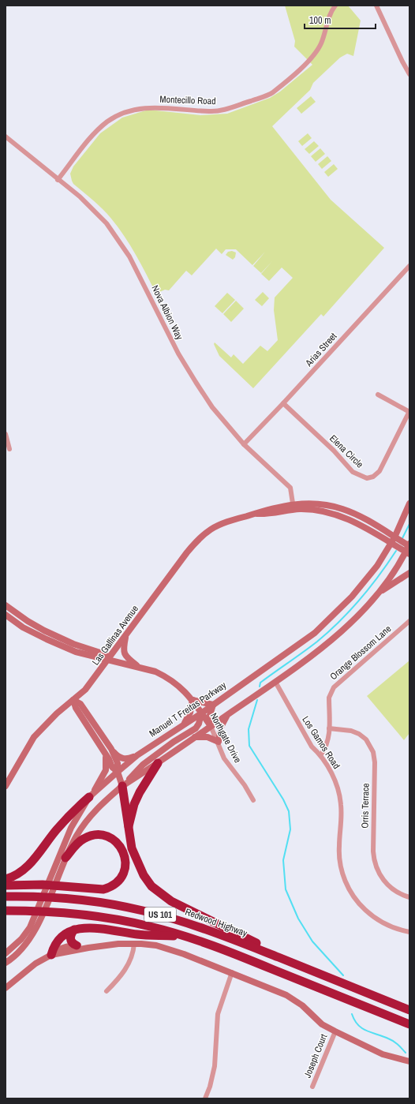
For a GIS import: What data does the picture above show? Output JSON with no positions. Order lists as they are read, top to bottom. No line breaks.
{"streets":{"highway":["US 101","Redwood Highway"],"main road":["Las Gallinas Avenue","Manuel T Freitas Parkway","Northgate Drive"],"street":["Montecillo Road","Nova Albion Way","Arias Street","Elena Circle","Orange Blossom Lane","Los Gamos Road","Orris Terrace","Joseph Court"]},"crossings":[["Montecillo Road","Nova Albion Way"],["Nova Albion Way","Arias Street"],["Nova Albion Way","Las Gallinas Avenue"],["Arias Street","Elena Circle"],["Las Gallinas Avenue","Manuel T Freitas Parkway"],["Las Gallinas Avenue","Northgate Drive"],["Orange Blossom Lane","Los Gamos Road"],["Orange Blossom Lane","Orris Terrace"],["Manuel T Freitas Parkway","Northgate Drive"],["Manuel T Freitas Parkway","Los Gamos Road"]],"scale_bar":"100 m"}
